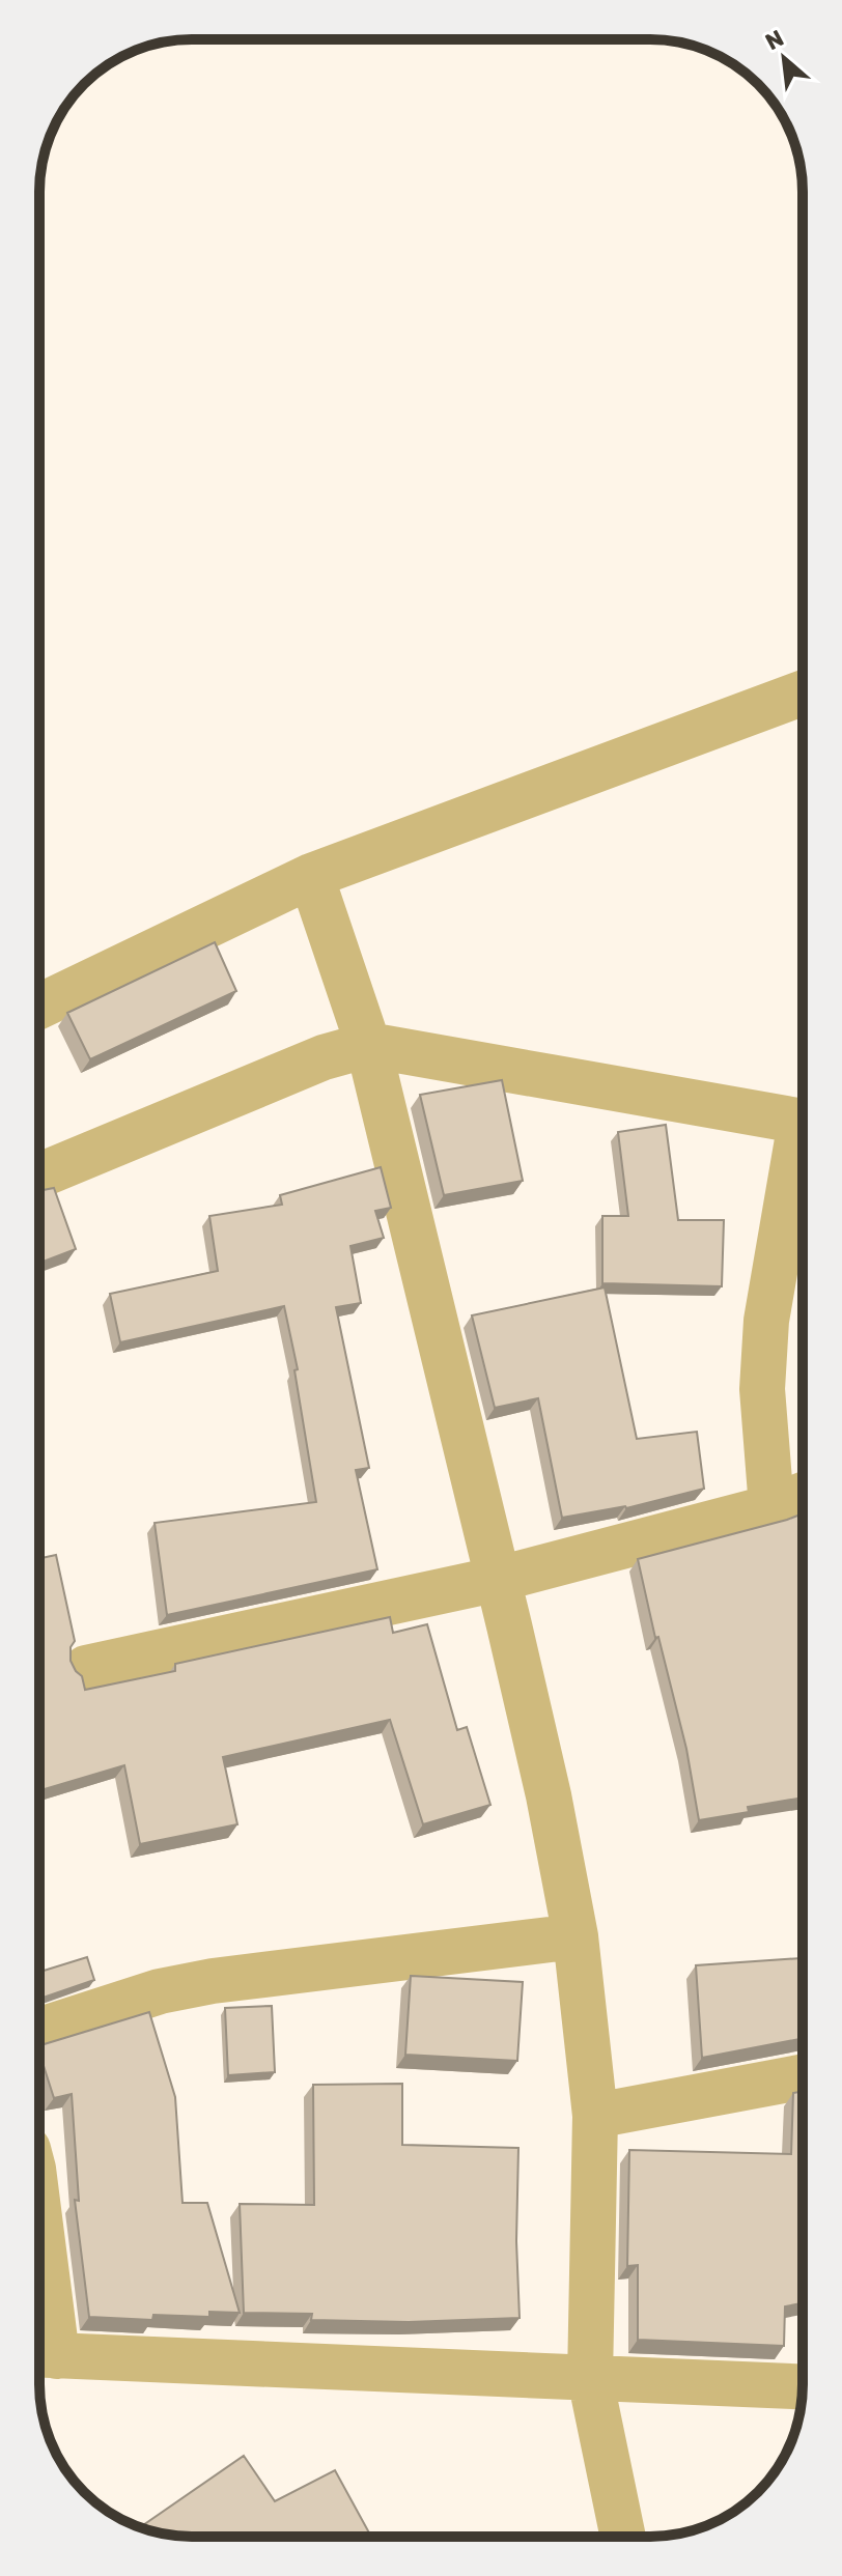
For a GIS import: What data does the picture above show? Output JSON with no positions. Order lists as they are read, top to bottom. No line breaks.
{"north":"top left"}
